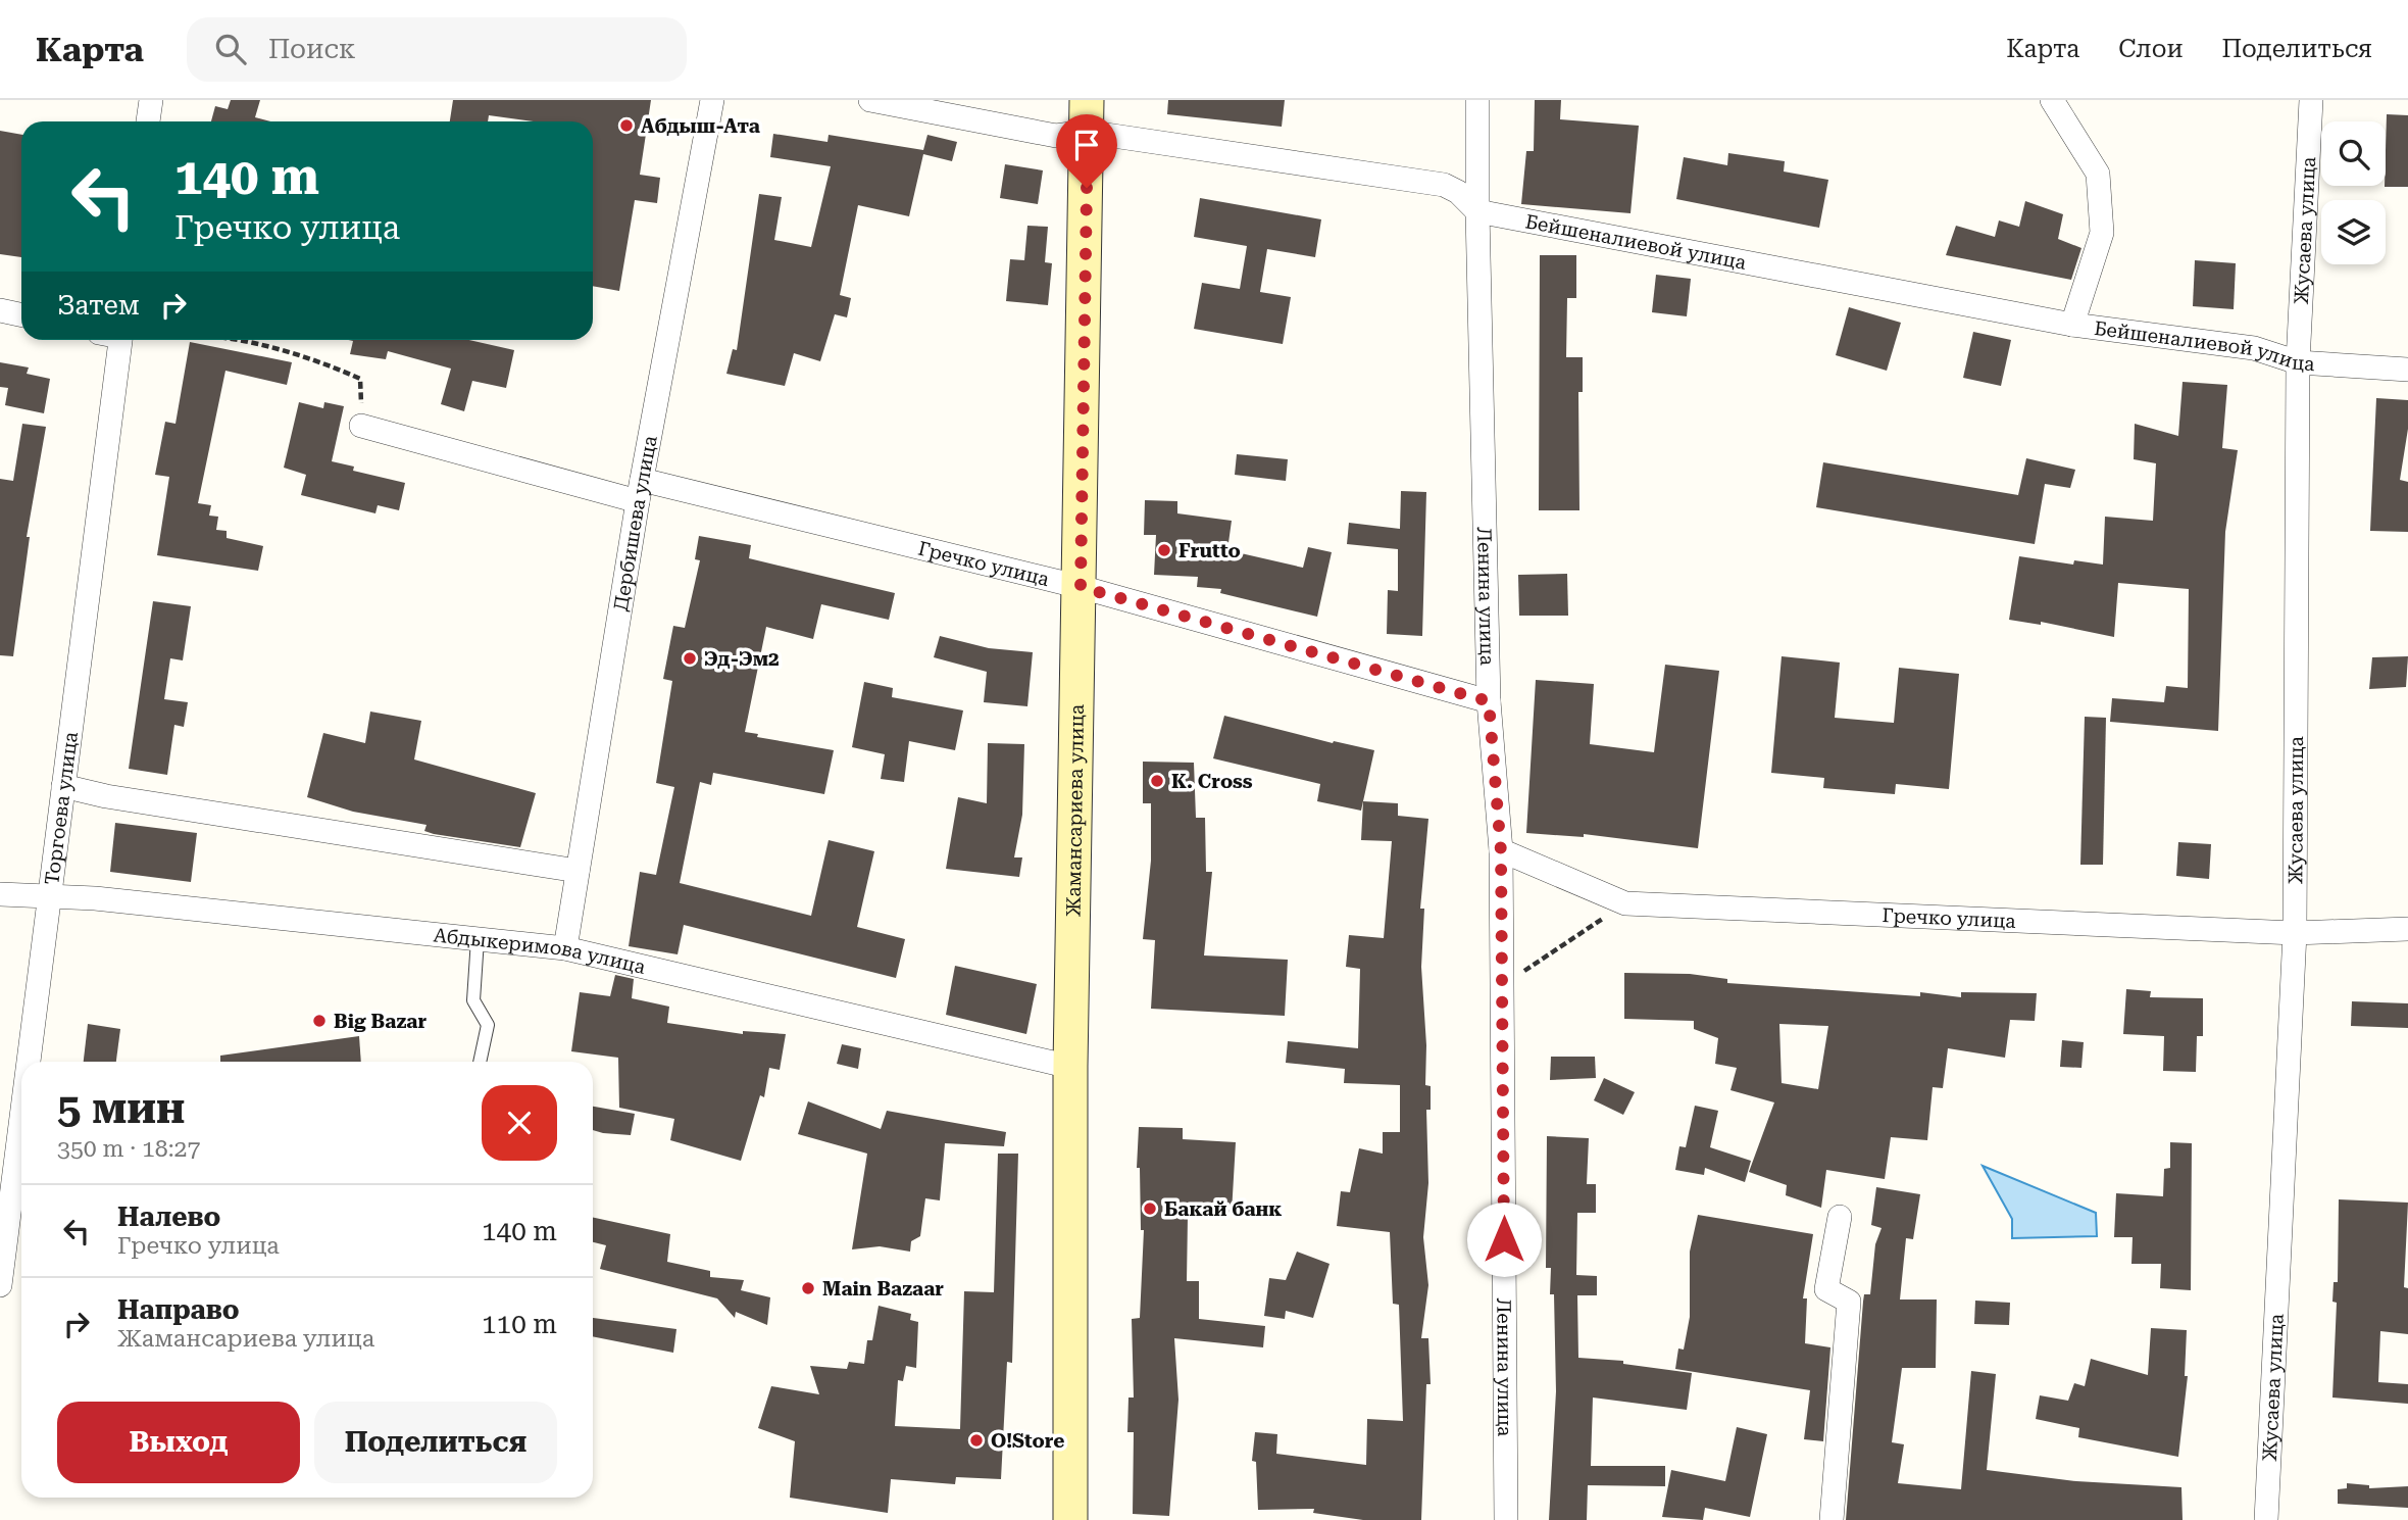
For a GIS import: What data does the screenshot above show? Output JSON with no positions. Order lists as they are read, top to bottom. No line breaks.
{"streets":{"main road":["Жамансариева улица"],"street":["Жусаева улица","Бейшеналиевой улица","Дербишева улица","Гречко улица","Ленина улица","Торгоева улица","Абдыкеримова улица"]},"crossings":[["Жусаева улица","Бейшеналиевой улица"],["Жусаева улица","Гречко улица"],["Бейшеналиевой улица","Ленина улица"],["Бейшеналиевой улица","Жамансариева улица"],["Дербишева улица","Гречко улица"],["Дербишева улица","Абдыкеримова улица"],["Гречко улица","Ленина улица"],["Гречко улица","Жамансариева улица"],["Торгоева улица","Абдыкеримова улица"],["Жамансариева улица","Абдыкеримова улица"]],"places":["Абдыш-Ата","Frutto","Эд-Эм2","K. Cross","Big Bazar","Бакай банк","Main Bazaar","O!Store"],"page":{"header":"Карта","search":"Поиск","nav":["Карта","Слои","Поделиться"],"turn":["140 m","Гречко улица"],"then":"Затем","heading":["5 мин","350 m · 18:27"],"list":[{"name":"Налево","note":"Гречко улица","value":"140 m"},{"name":"Направо","note":"Жамансариева улица","value":"110 m"}],"buttons":["Выход","Поделиться"]}}
